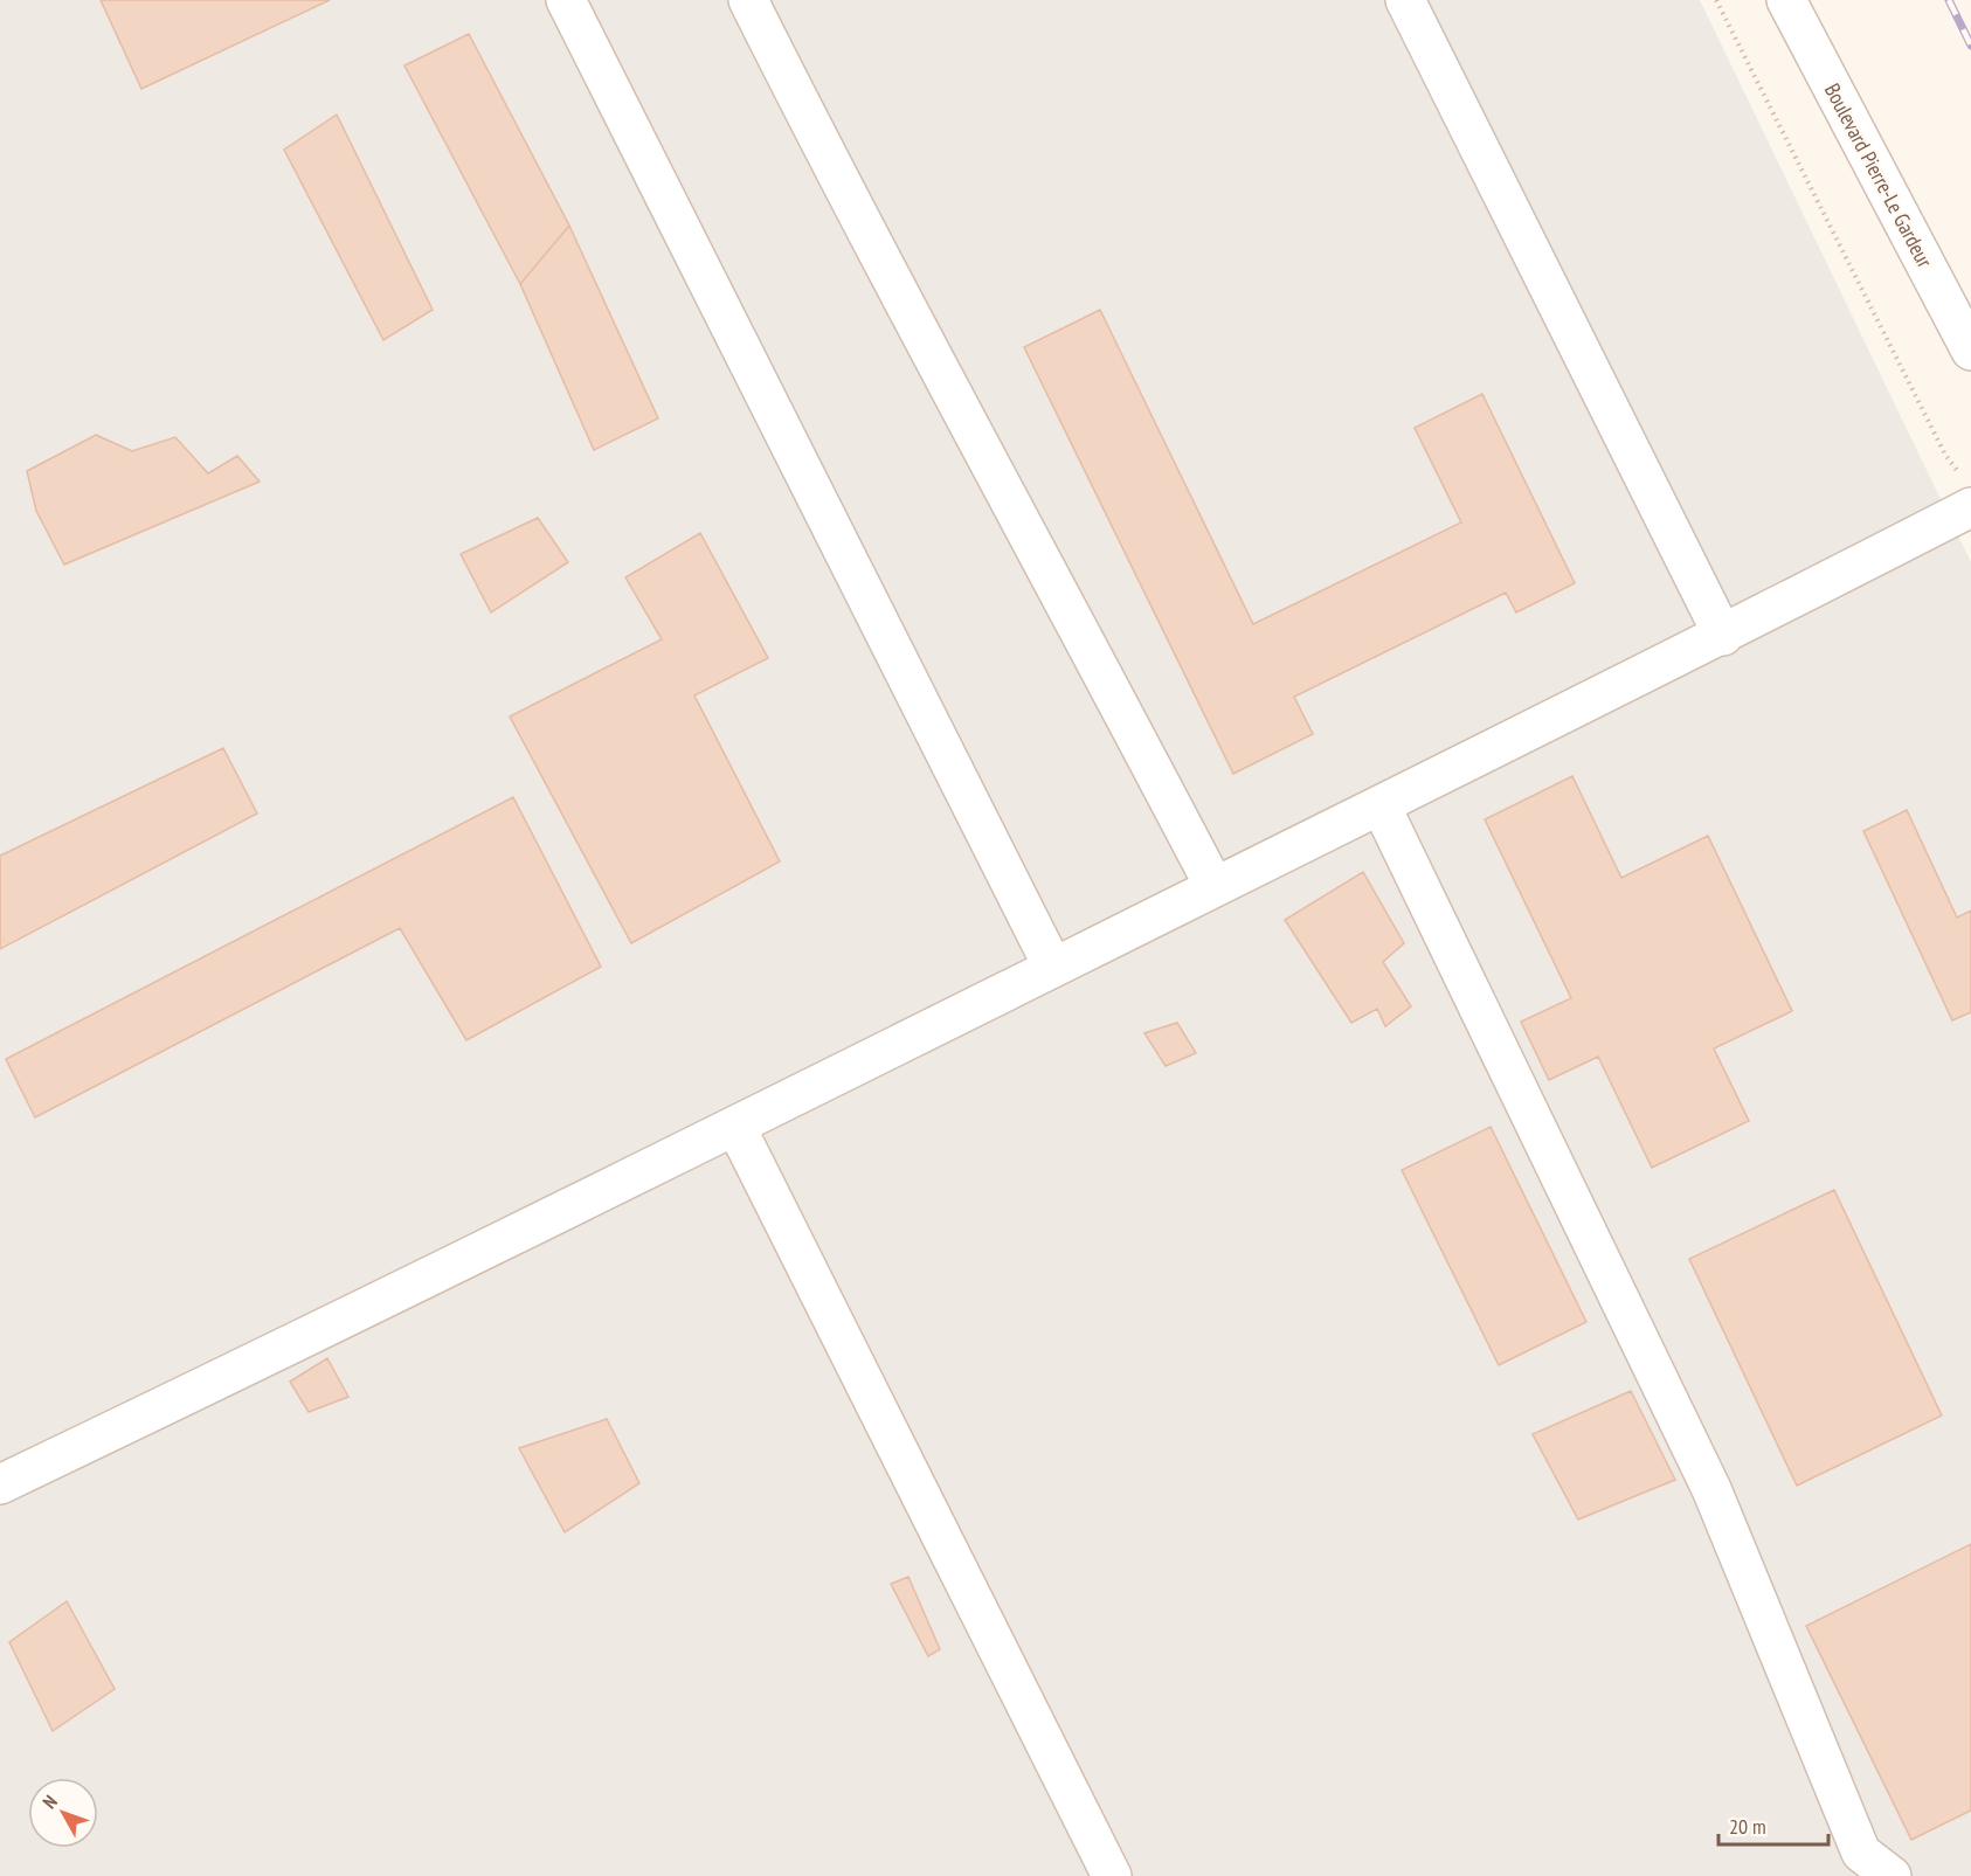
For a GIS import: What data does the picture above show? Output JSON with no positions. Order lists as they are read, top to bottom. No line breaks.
{"streets":{"street":["Boulevard Pierre-Le Gardeur"]},"scale_bar":"20 m","north":"top left"}
